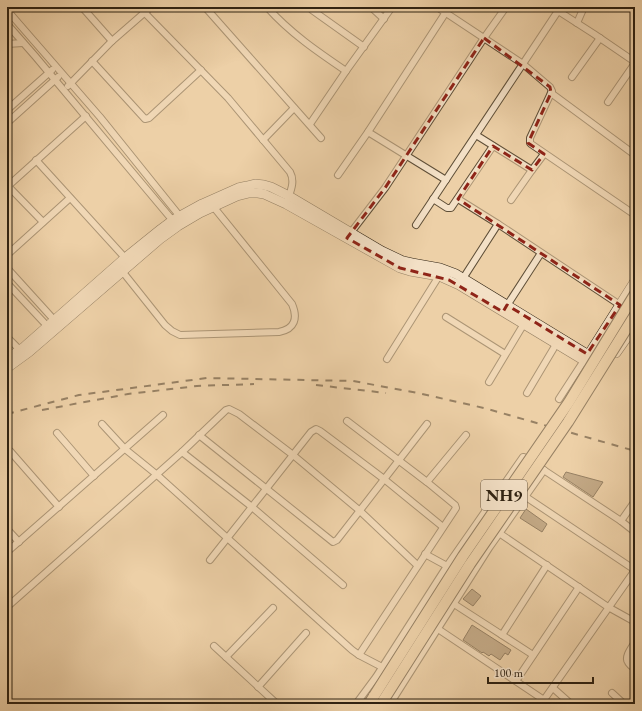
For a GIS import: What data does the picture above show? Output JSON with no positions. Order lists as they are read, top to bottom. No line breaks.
{"streets":{"main road":["NH9"]},"scale_bar":"100 m"}
